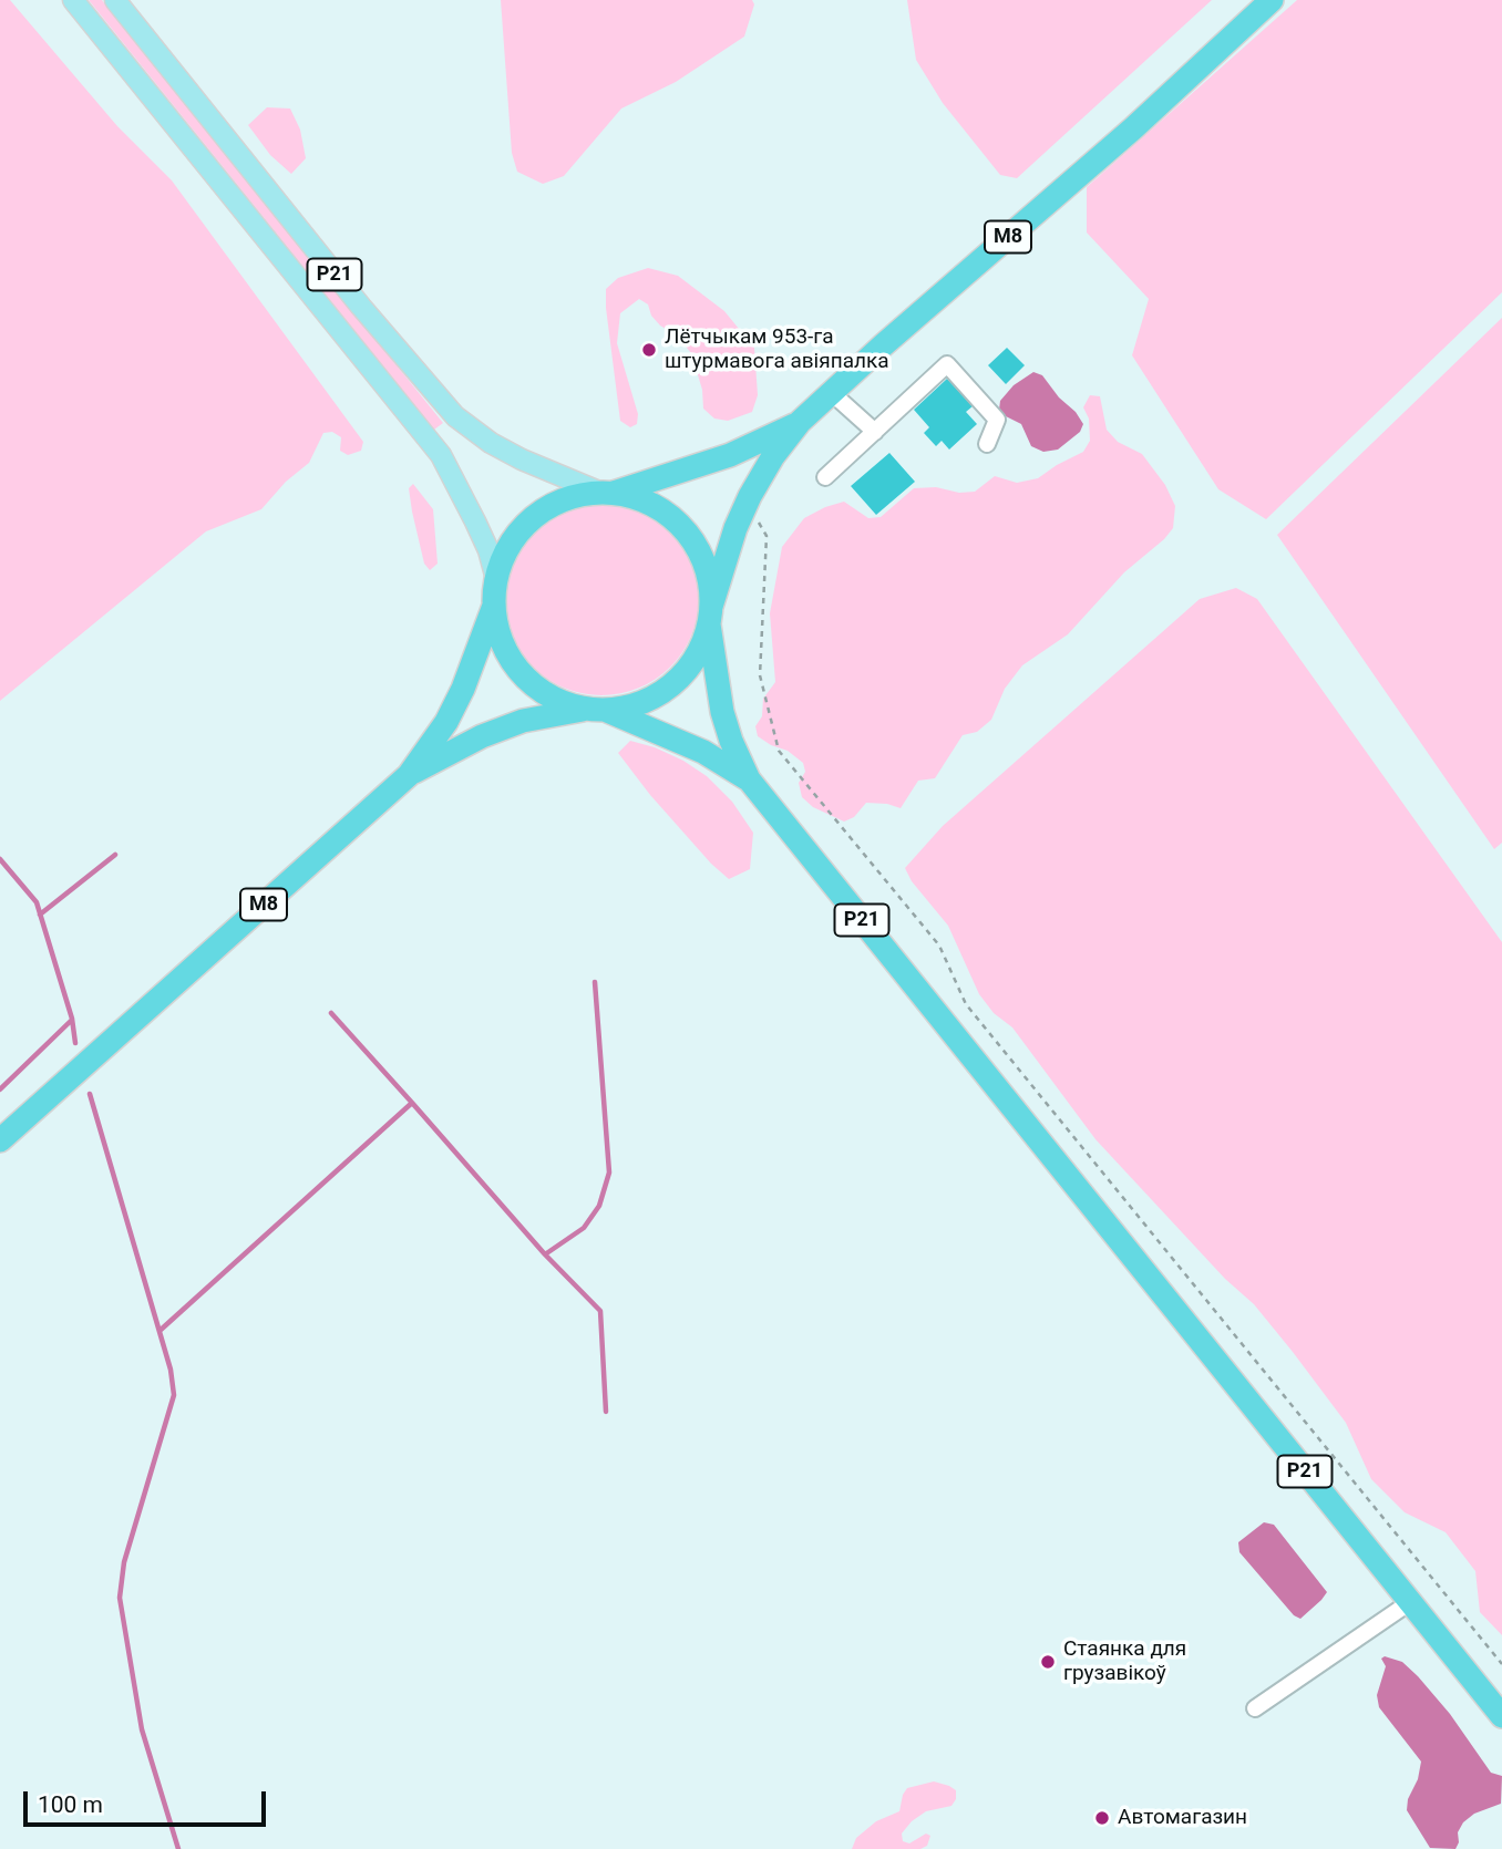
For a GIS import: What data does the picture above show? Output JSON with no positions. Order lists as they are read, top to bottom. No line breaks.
{"streets":{"highway":["М8","Р21"]},"crossings":[["М8","Р21"]],"places":["Лётчыкам 953-га штурмавога авіяпалка","Стаянка для грузавікоў","Автомагазин"],"scale_bar":"100 m"}
